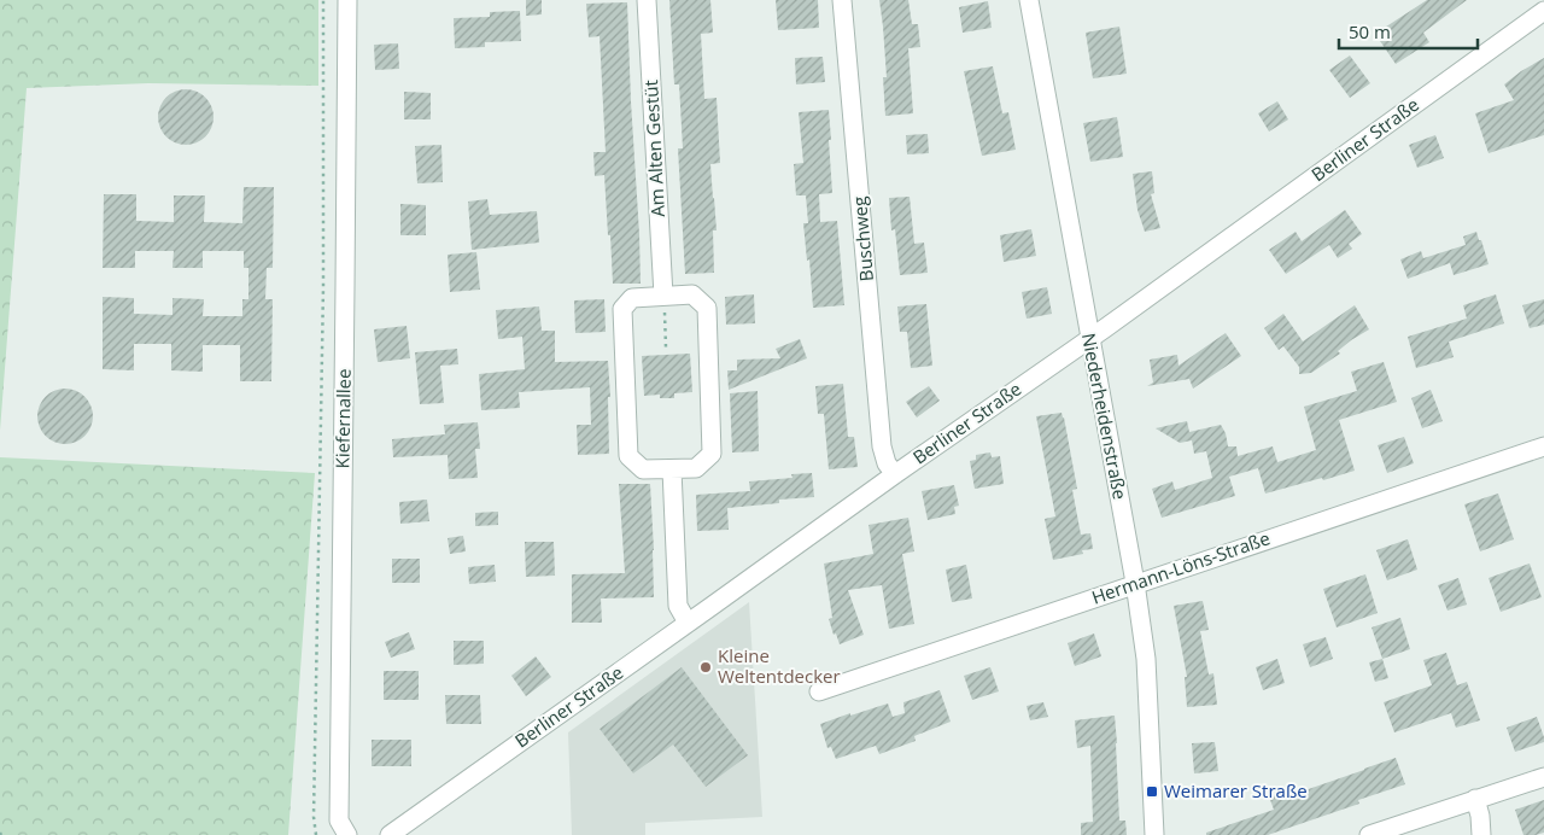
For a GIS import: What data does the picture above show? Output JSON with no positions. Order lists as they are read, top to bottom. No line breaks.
{"streets":{"street":["Berliner Straße","Am Alten Gestüt","Buschweg","Niederheidenstraße","Kiefernallee","Hermann-Löns-Straße"]},"crossings":[["Berliner Straße","Buschweg"],["Berliner Straße","Niederheidenstraße"],["Niederheidenstraße","Hermann-Löns-Straße"]],"places":{"other":["Kleine Weltentdecker"],"transit":["Weimarer Straße"]},"scale_bar":"50 m"}
